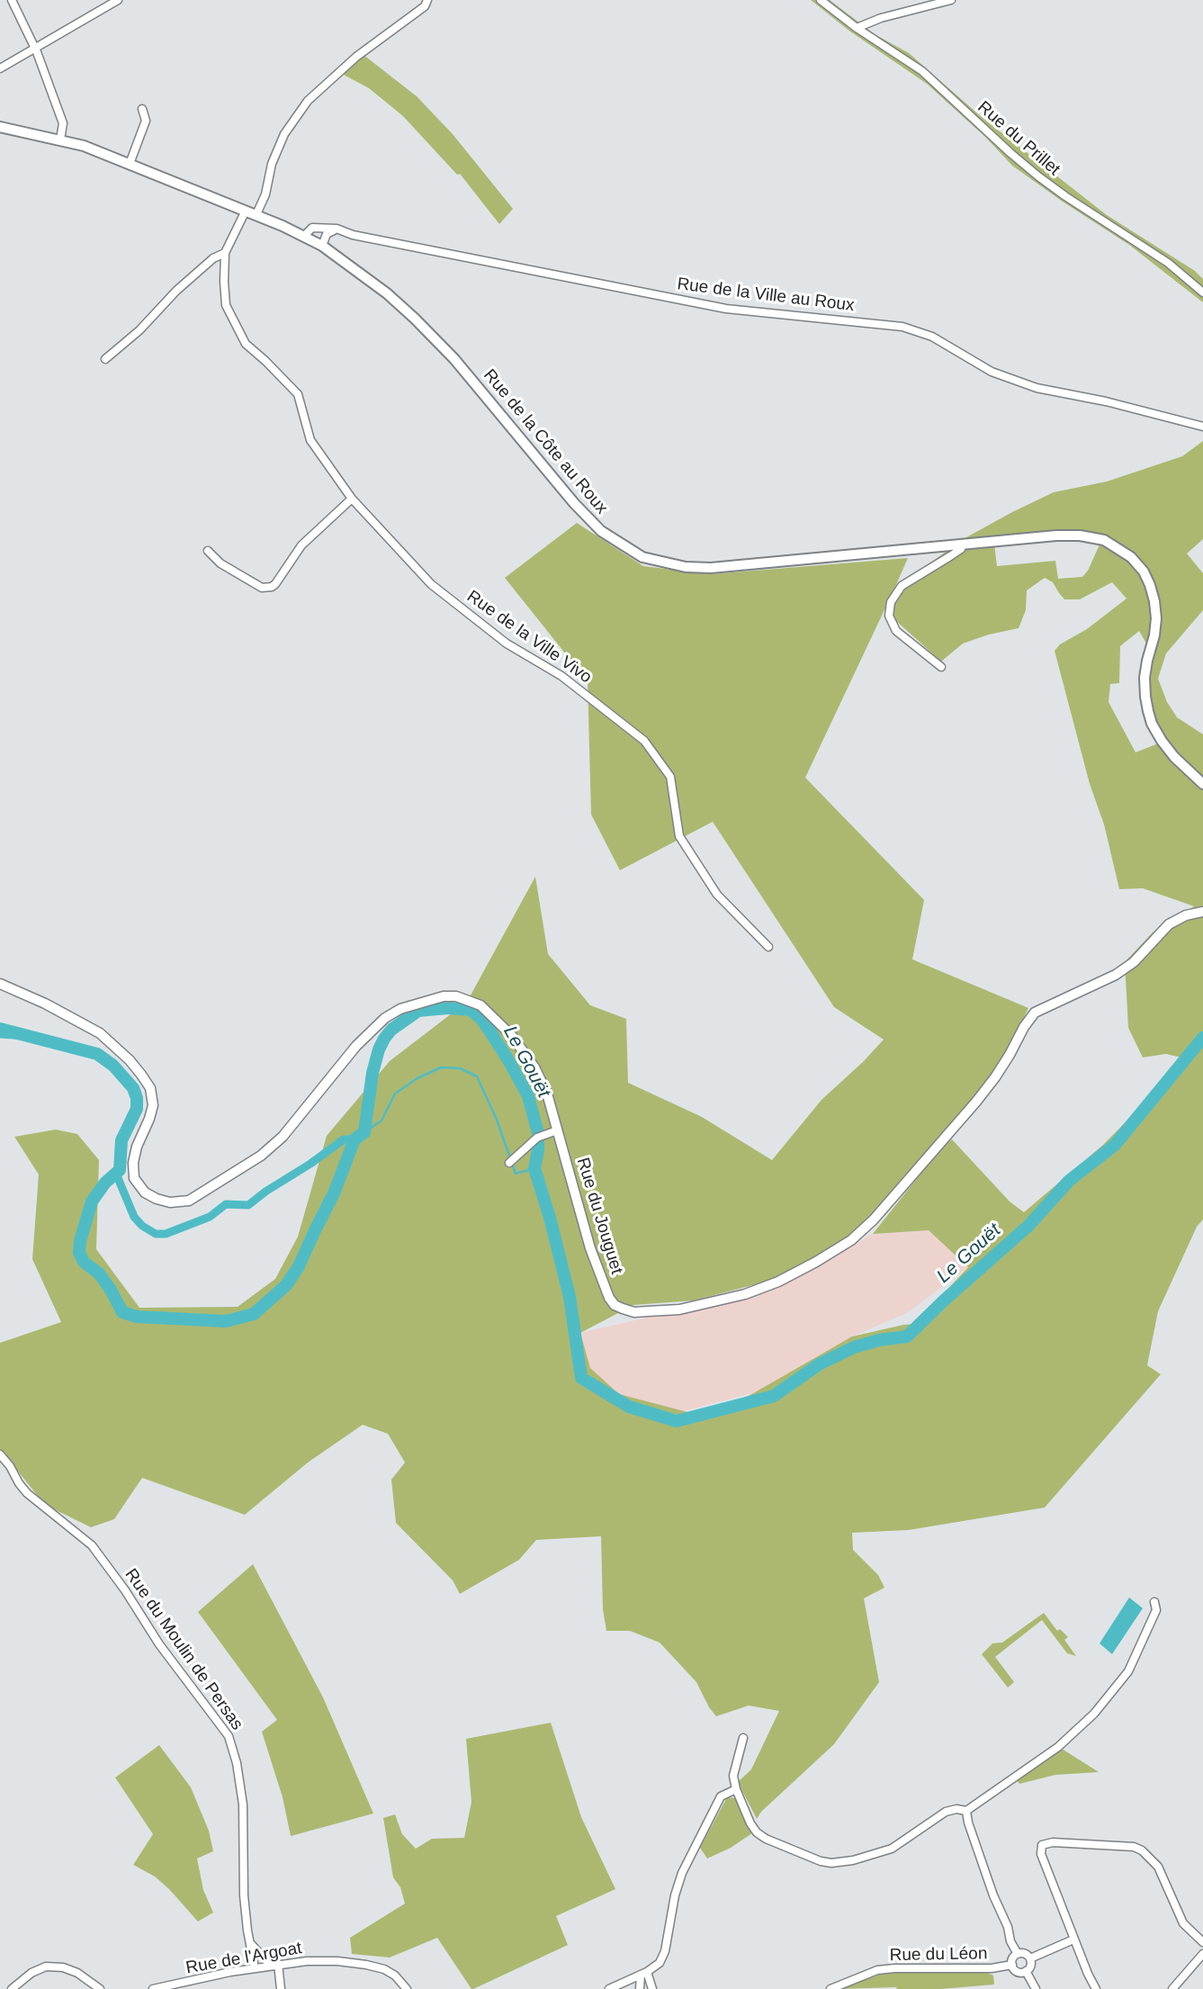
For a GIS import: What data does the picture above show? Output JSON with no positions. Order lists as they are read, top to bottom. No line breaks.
{"streets":{"main road":["Rue de la Côte au Roux"],"street":["Rue du Prillet","Rue de la Ville au Roux","Rue de la Ville Vivo","Rue du Jouguet","Rue du Moulin de Persas","Rue du Léon","Rue de l'Argoat"]},"crossings":[["Rue du Moulin de Persas","Rue de l'Argoat"]],"water":["Le Gouët"]}
